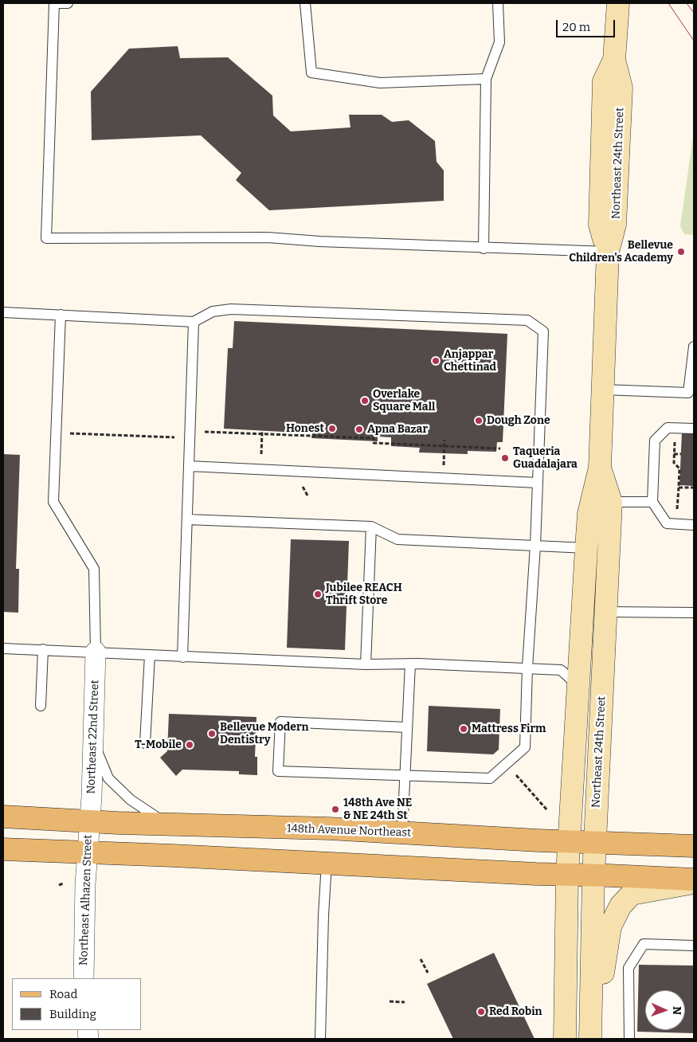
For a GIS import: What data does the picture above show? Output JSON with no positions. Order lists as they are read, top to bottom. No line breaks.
{"streets":{"main road":["Northeast 24th Street","148th Avenue Northeast"],"street":["Northeast 22nd Street","Northeast Alhazen Street"]},"crossings":[["Northeast 24th Street","148th Avenue Northeast"],["Northeast 22nd Street","148th Avenue Northeast"],["Northeast 22nd Street","Northeast Alhazen Street"],["148th Avenue Northeast","Northeast Alhazen Street"]],"places":["Bellevue Children's Academy","Anjappar Chettinad","Overlake Square Mall","Dough Zone","Honest","Apna Bazar","Taqueria Guadalajara","Jubilee REACH Thrift Store","Mattress Firm","Bellevue Modern Dentistry","T-Mobile","148th Ave NE & NE 24th St","Red Robin"],"legend":["Road","Building"],"scale_bar":"20 m","north":"right"}
